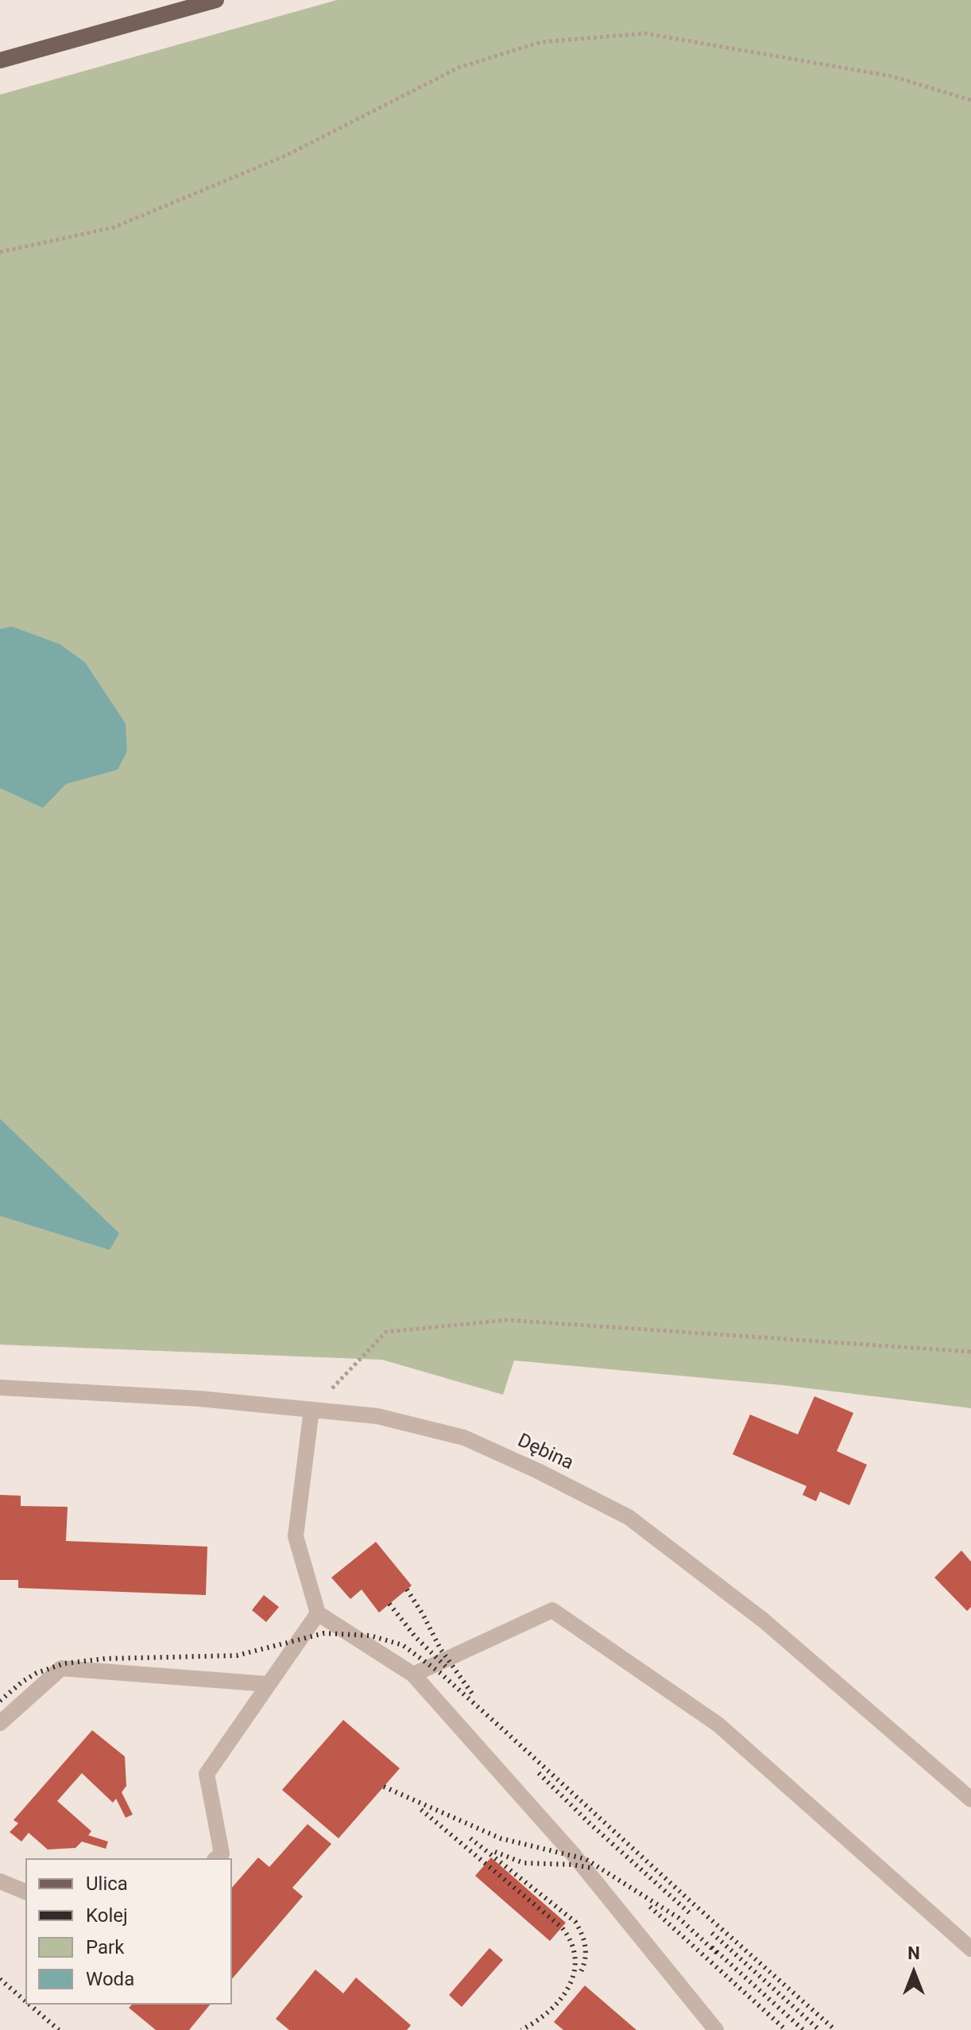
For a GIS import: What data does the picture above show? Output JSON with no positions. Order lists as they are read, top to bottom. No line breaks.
{"streets":{"street":["Dębina"]},"legend":["Ulica","Kolej","Park","Woda"],"north":"top"}
